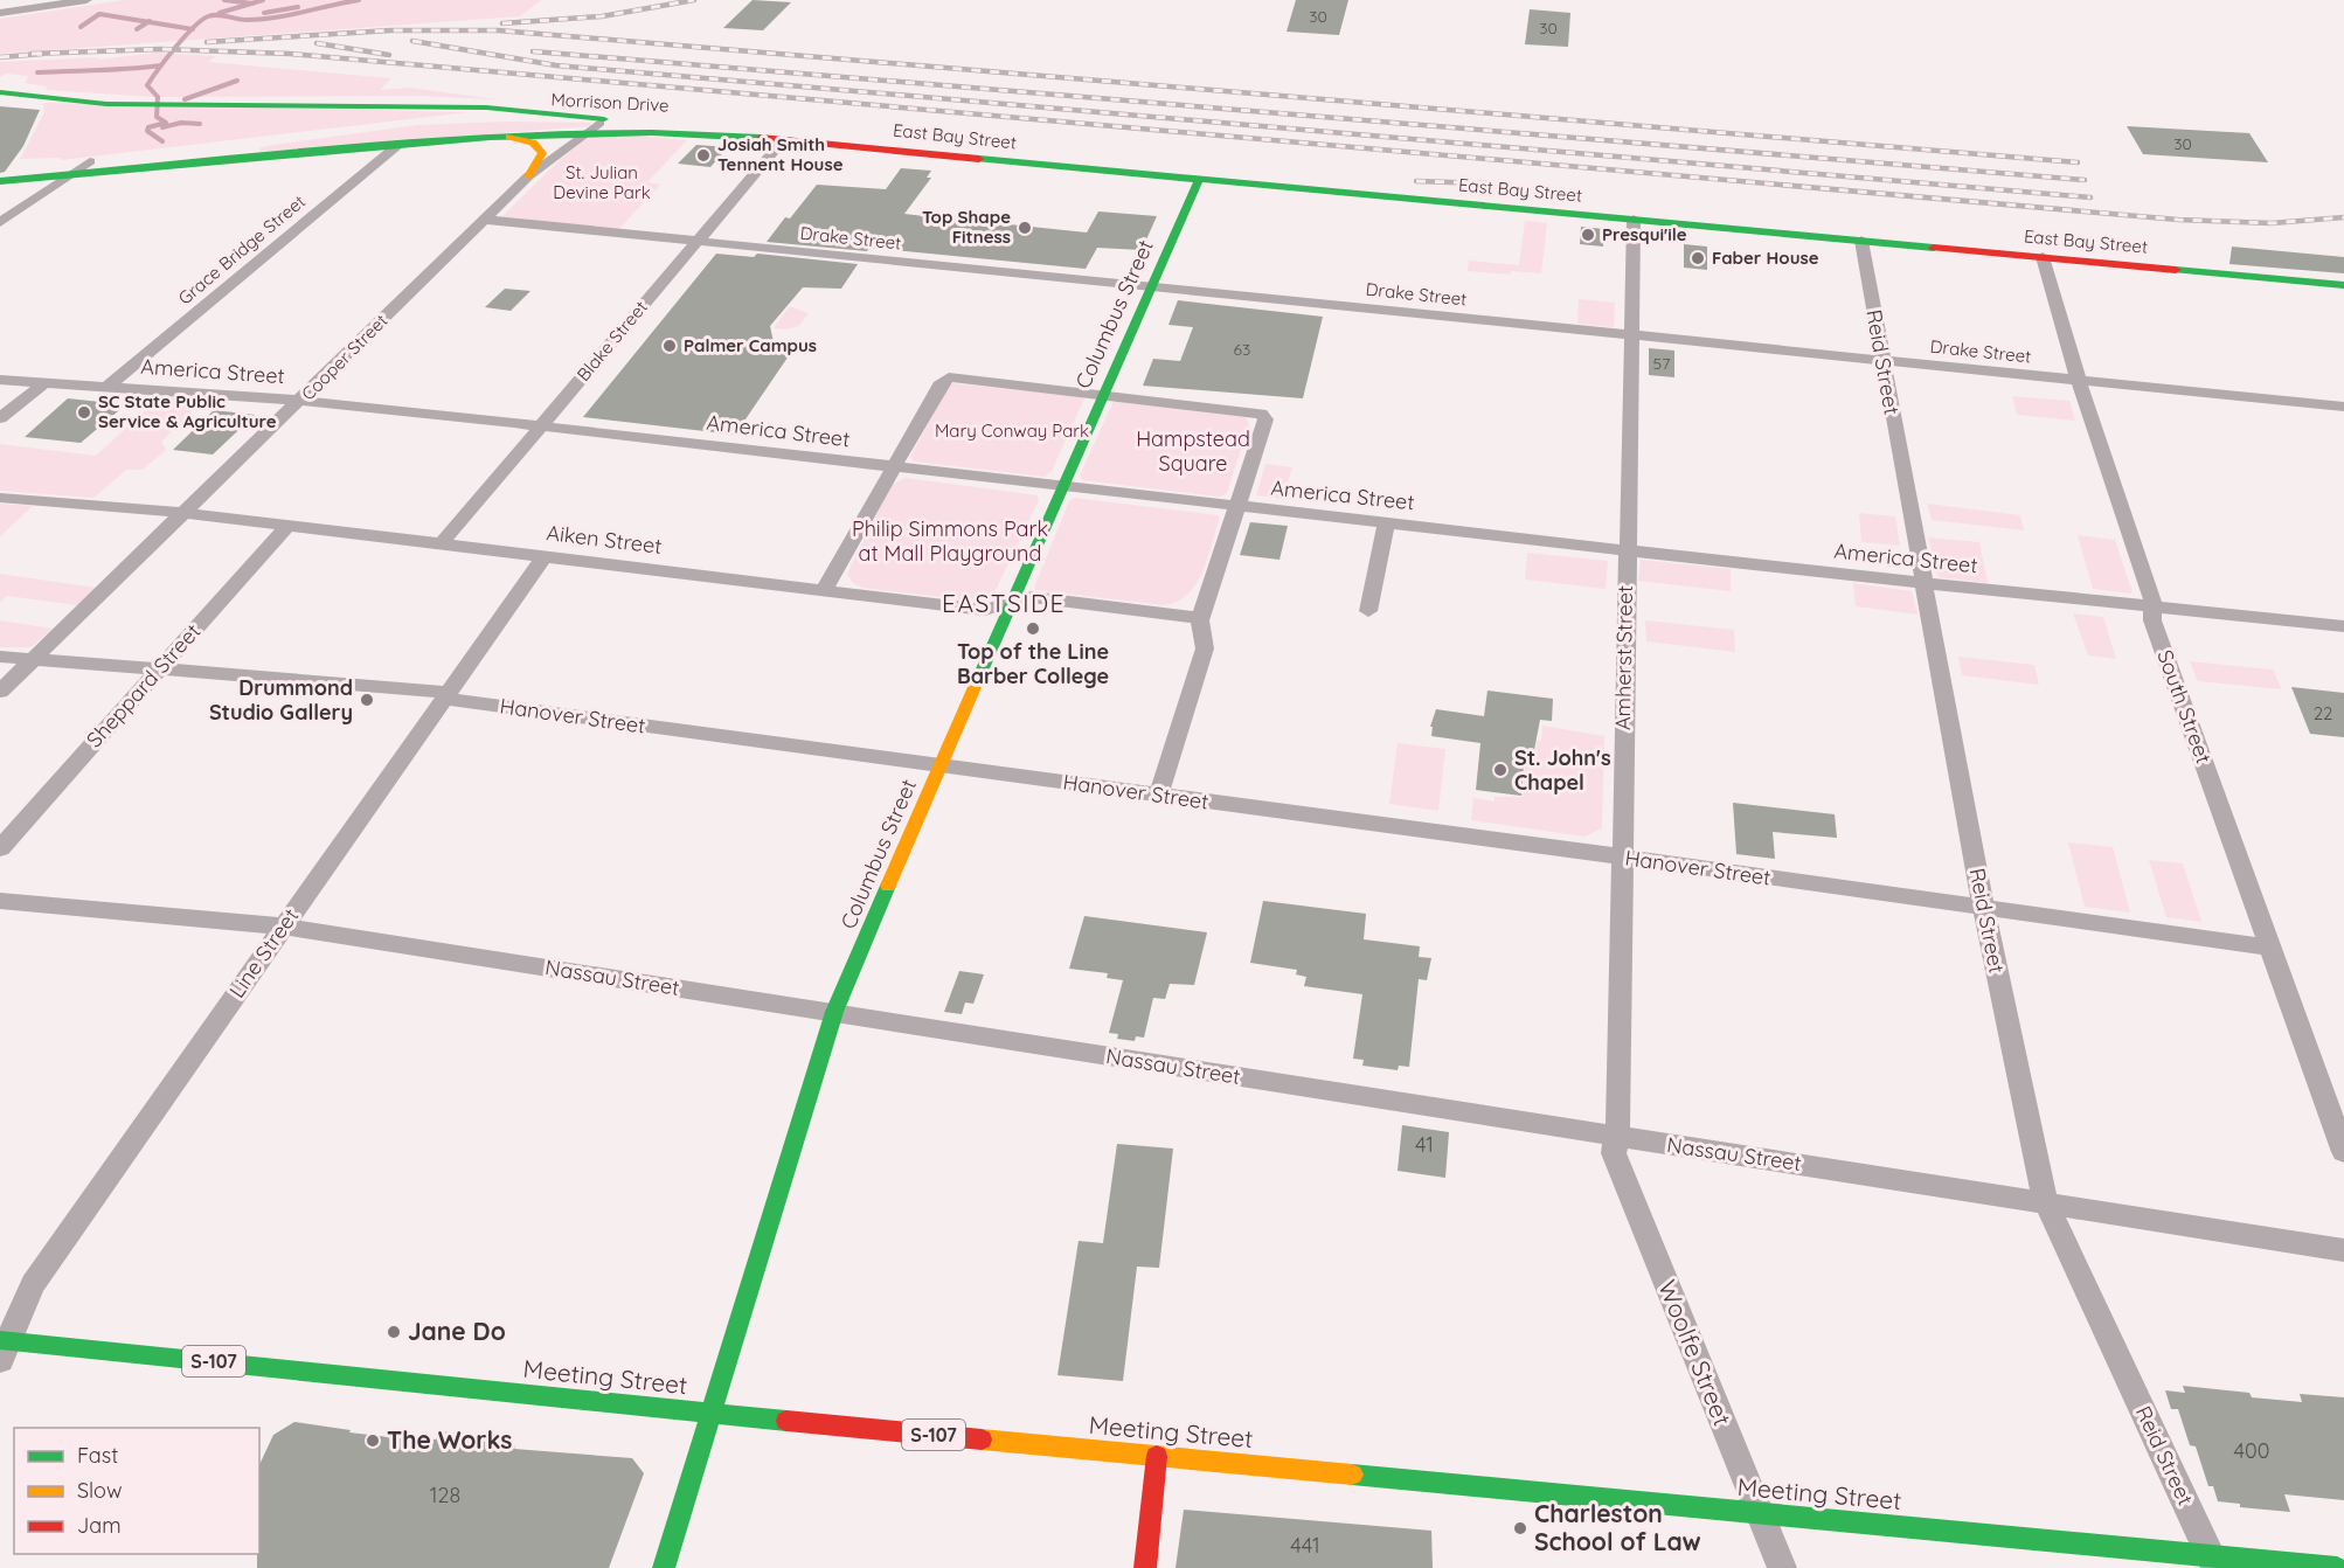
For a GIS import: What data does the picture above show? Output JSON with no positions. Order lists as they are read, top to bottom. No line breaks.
{"streets":{"main road":["Morrison Drive","East Bay Street","Columbus Street","S-107","Meeting Street"],"street":["Drake Street","Grace Bridge Street","Blake Street","Cooper Street","Reid Street","America Street","Aiken Street","Amherst Street","Sheppard Street","South Street","Hanover Street","Line Street","Nassau Street","Woolfe Street"]},"crossings":[["Morrison Drive","East Bay Street"],["Morrison Drive","Grace Bridge Street"],["Morrison Drive","Cooper Street"],["East Bay Street","Columbus Street"],["East Bay Street","Blake Street"],["East Bay Street","Reid Street"],["East Bay Street","Amherst Street"],["East Bay Street","South Street"],["Drake Street","Columbus Street"],["Drake Street","Blake Street"],["Drake Street","Cooper Street"],["Drake Street","Reid Street"],["Drake Street","Amherst Street"],["Drake Street","South Street"],["Grace Bridge Street","America Street"],["Columbus Street","America Street"],["Columbus Street","Aiken Street"],["Columbus Street","Hanover Street"],["Columbus Street","Nassau Street"],["Columbus Street","Meeting Street"],["Blake Street","America Street"],["Blake Street","Aiken Street"],["Cooper Street","America Street"],["Cooper Street","Aiken Street"],["Cooper Street","Hanover Street"],["Reid Street","America Street"],["Reid Street","Hanover Street"],["Reid Street","Nassau Street"],["Reid Street","Meeting Street"],["America Street","Amherst Street"],["America Street","South Street"],["Aiken Street","Sheppard Street"],["Aiken Street","Line Street"],["Amherst Street","Hanover Street"],["Amherst Street","Nassau Street"],["Amherst Street","Woolfe Street"],["Sheppard Street","Hanover Street"],["South Street","Hanover Street"],["Hanover Street","Line Street"],["Line Street","Nassau Street"],["Line Street","Meeting Street"],["Nassau Street","Woolfe Street"],["Woolfe Street","Meeting Street"]],"districts":["EASTSIDE"],"parks":["St. Julian Devine Park","Mary Conway Park","Hampstead Square","Philip Simmons Park at Mall Playground"],"places":["Josiah Smith Tennent House","Top Shape Fitness","Presqui'ile","Faber House","Palmer Campus","SC State Public Service & Agriculture","Top of the Line Barber College","Drummond Studio Gallery","St. John's Chapel","Jane Do","The Works","Charleston School of Law"],"house_numbers":["30","30","30","63","57","22","41","400","128","441"],"legend":["Fast","Slow","Jam"]}
